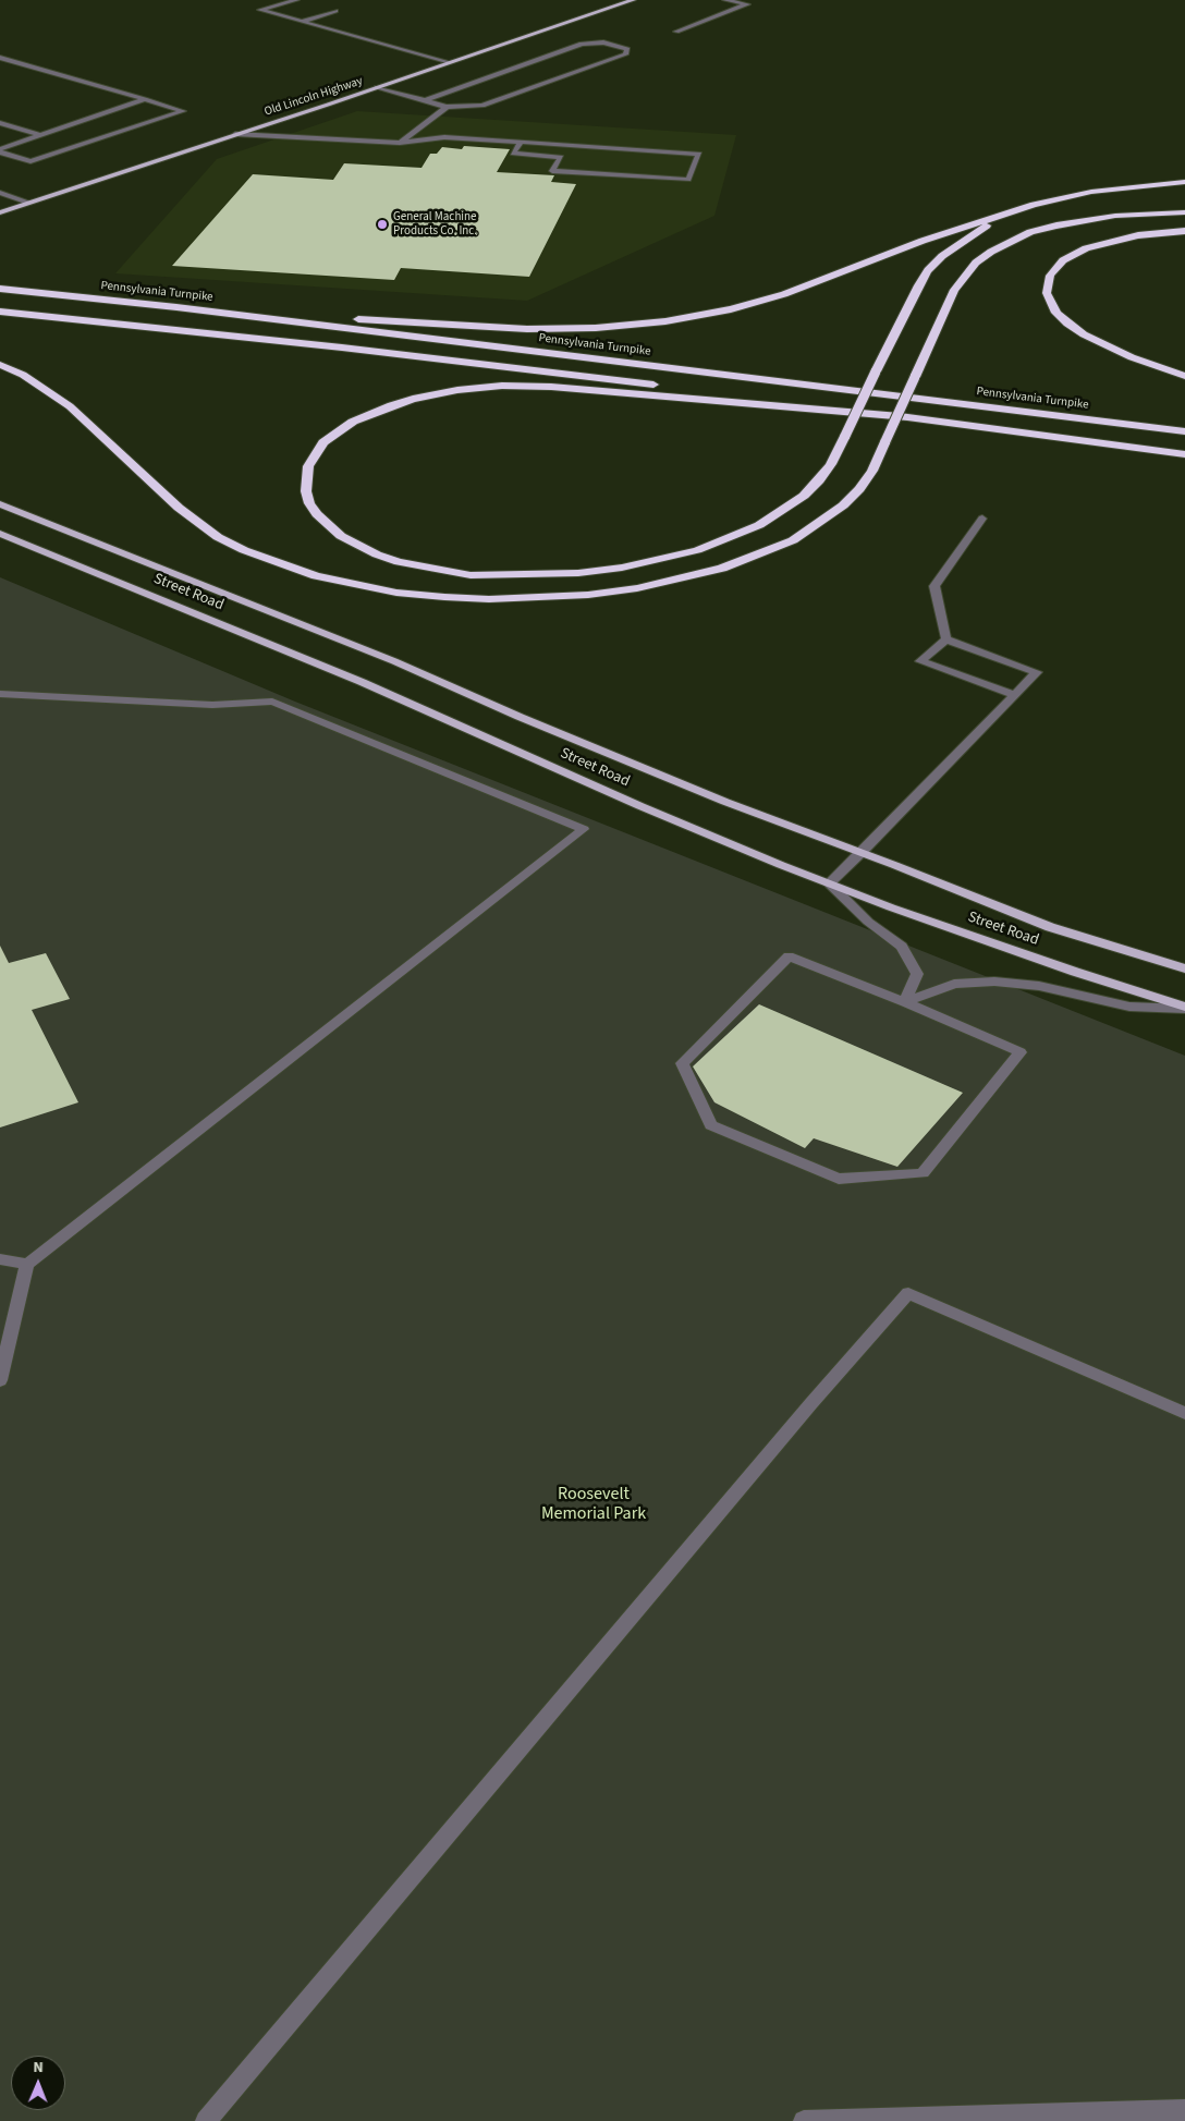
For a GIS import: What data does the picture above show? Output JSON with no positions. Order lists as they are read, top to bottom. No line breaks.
{"streets":{"highway":["Pennsylvania Turnpike"],"main road":["Old Lincoln Highway","Street Road"]},"parks":["Roosevelt Memorial Park"],"places":["General Machine Products Co. Inc."],"north":"top"}
